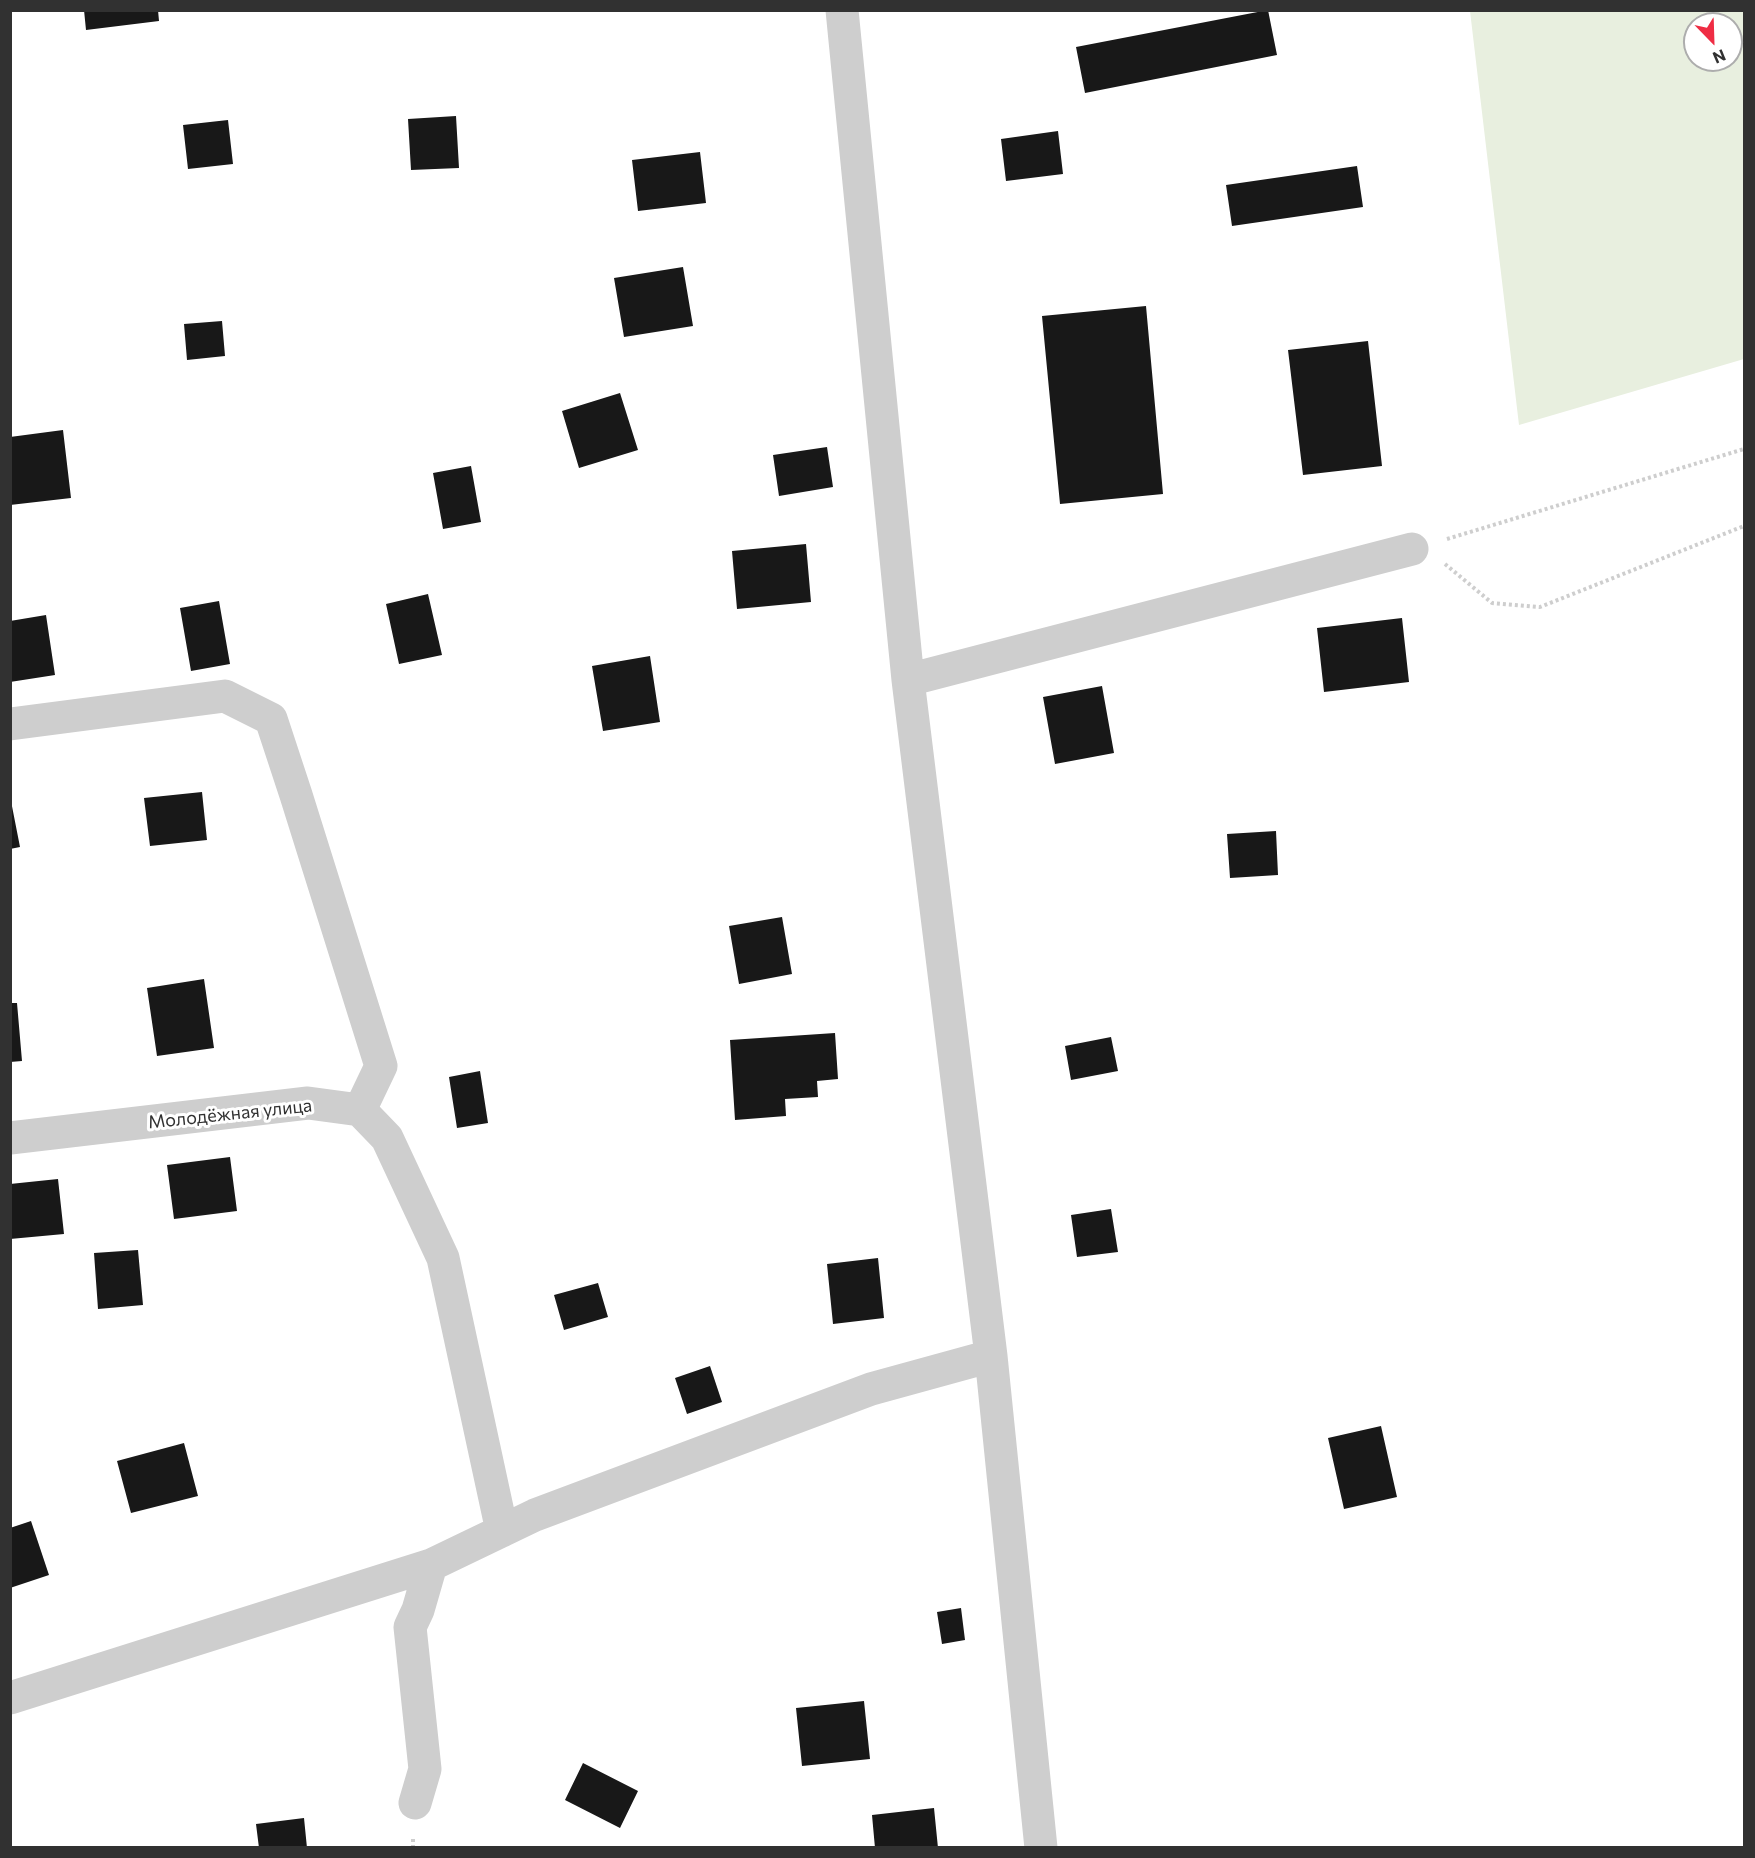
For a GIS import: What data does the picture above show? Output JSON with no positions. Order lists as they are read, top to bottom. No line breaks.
{"streets":{"street":["Молодёжная улица"]},"north":"bottom right"}
